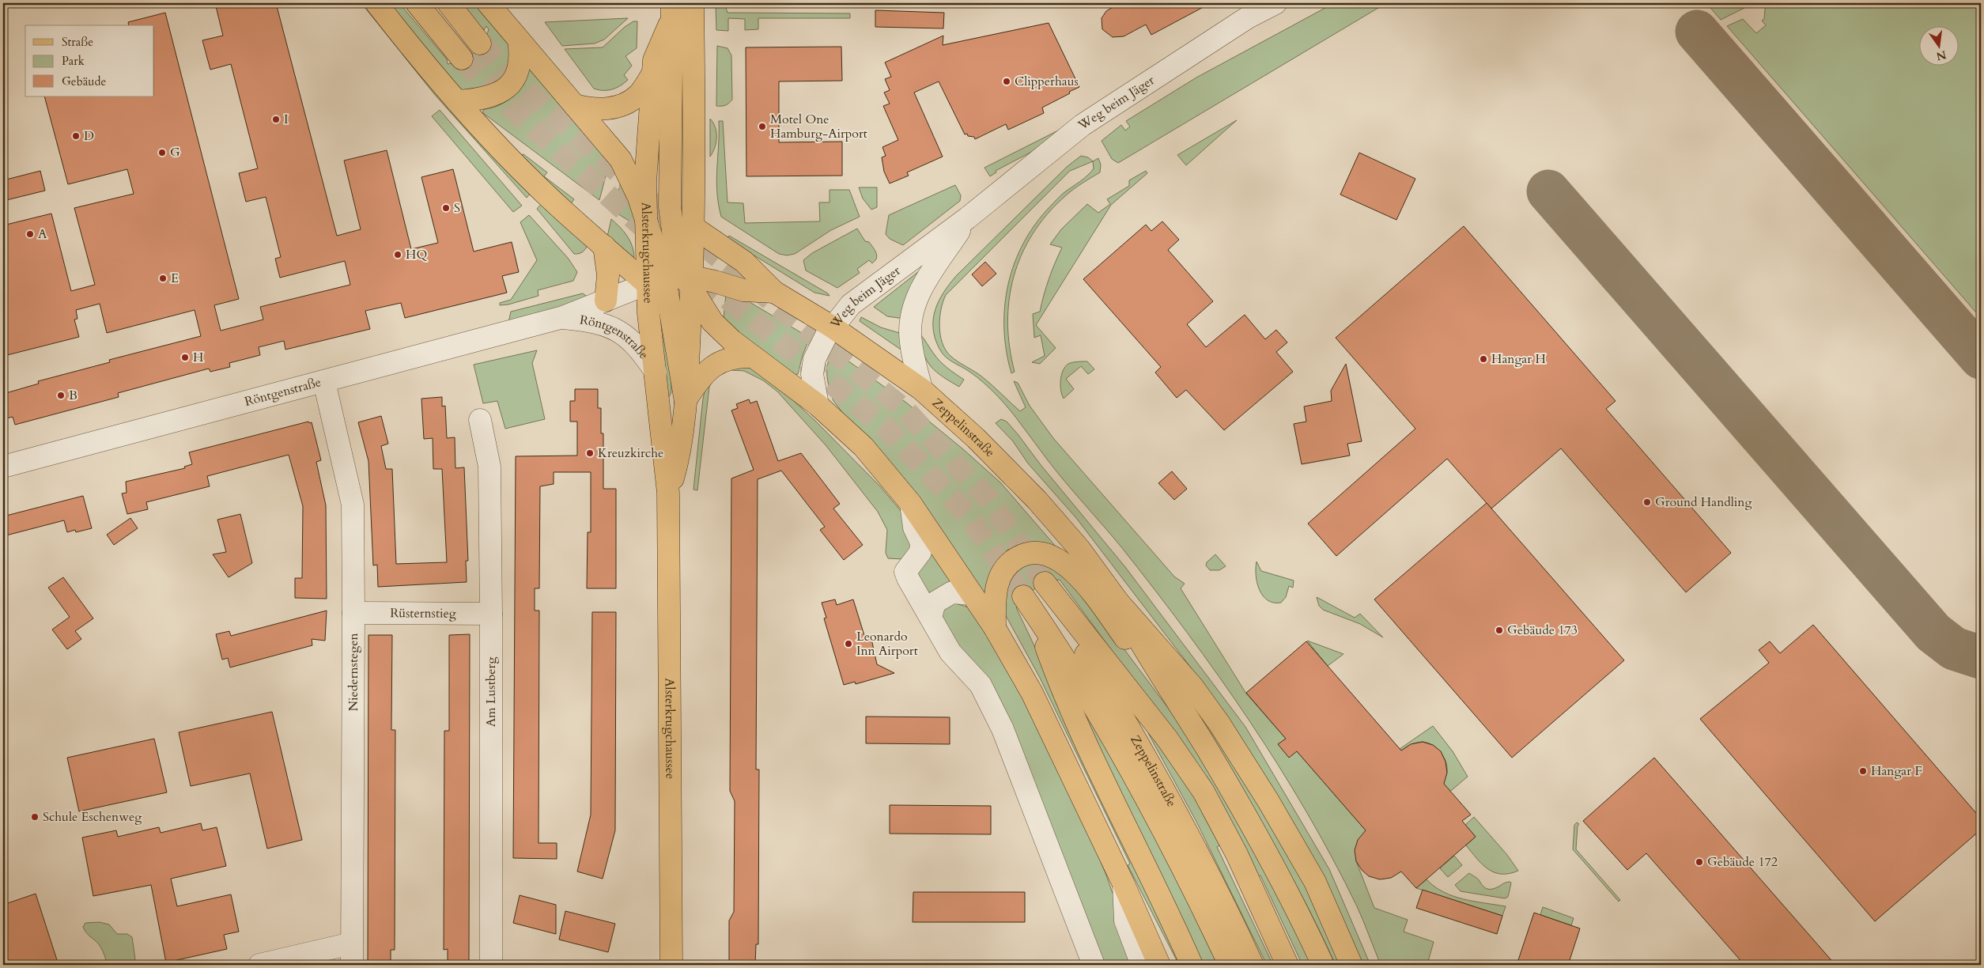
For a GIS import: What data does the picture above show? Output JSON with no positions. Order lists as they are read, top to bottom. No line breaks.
{"streets":{"main road":["Alsterkrugchaussee","Zeppelinstraße"],"street":["Weg beim Jäger","Röntgenstraße","Rüsternstieg","Niedernstegen","Am Lustberg"]},"crossings":[["Weg beim Jäger","Zeppelinstraße"],["Alsterkrugchaussee","Röntgenstraße"],["Alsterkrugchaussee","Zeppelinstraße"],["Röntgenstraße","Zeppelinstraße"],["Röntgenstraße","Niedernstegen"],["Rüsternstieg","Niedernstegen"],["Rüsternstieg","Am Lustberg"]],"places":["Clipperhaus","I","Motel One Hamburg-Airport","D","G","S","A","HQ","E","H","Hangar H","B","Kreuzkirche","Ground Handling","Gebäude 173","Leonardo Inn Airport","Hangar F","Schule Eschenweg","Gebäude 172"],"legend":["Straße","Park","Gebäude"],"north":"bottom"}
